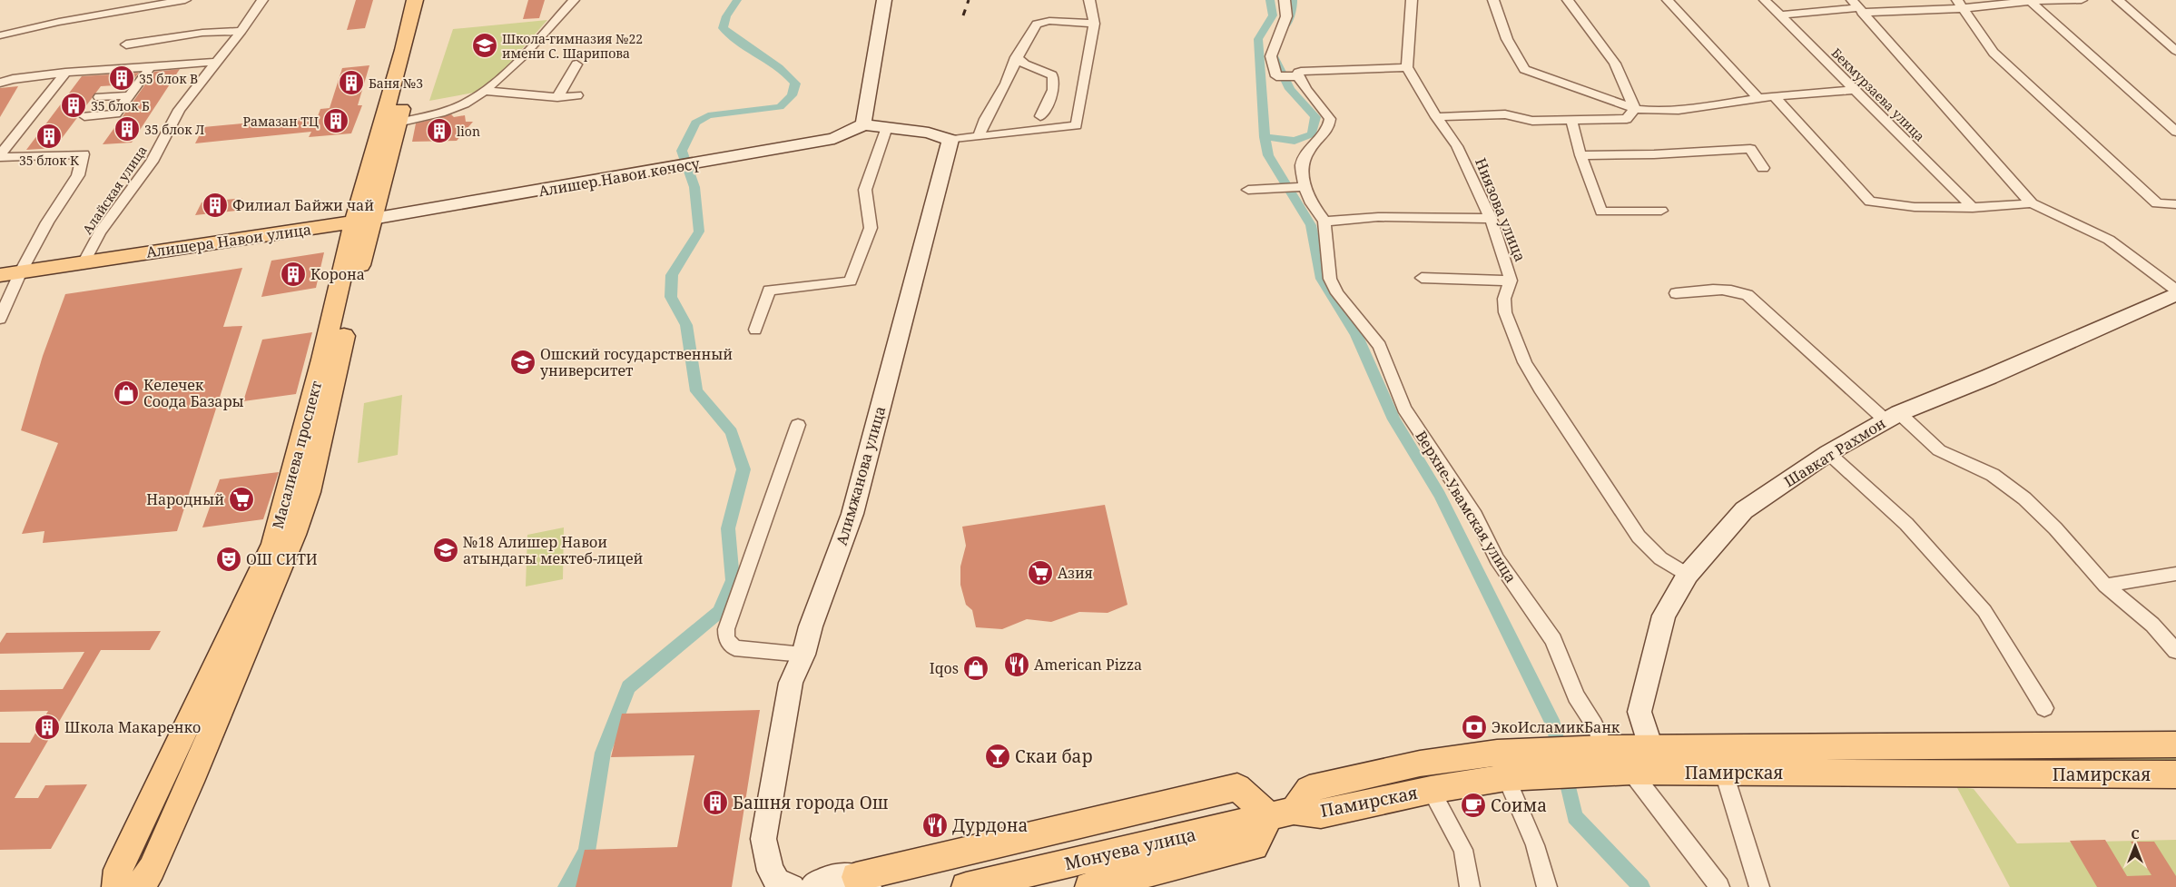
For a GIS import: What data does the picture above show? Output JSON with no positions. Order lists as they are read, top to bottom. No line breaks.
{"streets":{"main road":["Алишера Навои улица","Масалиева проспект","Памирская","Монуева улица"],"street":["Бекмурзаева улица","Алишер Навои көчөсү","Алайская улица","Ниязова улица","Шавкат Рахмон","Алимжанова улица","Верхне-Увамская улица"]},"crossings":[["Алишер Навои көчөсү","Алишера Навои улица"],["Алишер Навои көчөсү","Масалиева проспект"],["Алайская улица","Алишера Навои улица"],["Ниязова улица","Шавкат Рахмон"],["Алишера Навои улица","Масалиева проспект"],["Шавкат Рахмон","Памирская"],["Верхне-Увамская улица","Памирская"],["Памирская","Монуева улица"]],"places":{"school or university":["Школа-гимназия №22 имени С. Шарипова","Ошский государственный университет","№18 Алишер Навои атындагы мектеб-лицей"],"building":["35 блок В","Баня №3","35 блок Б","Рамазан ТЦ","35 блок Л","lion","35 блок К","Филиал Байжи чай","Корона","Школа Макаренко","Башня города Ош"],"shop":["Келечек Соода Базары","Iqos"],"supermarket":["Народный","Азия"],"theatre":["ОШ СИТИ"],"restaurant":["American Pizza","Дурдона"],"bank":["ЭкоИсламикБанк"],"bar":["Скаи бар"],"cafe":["Соима"]},"north":"top"}
